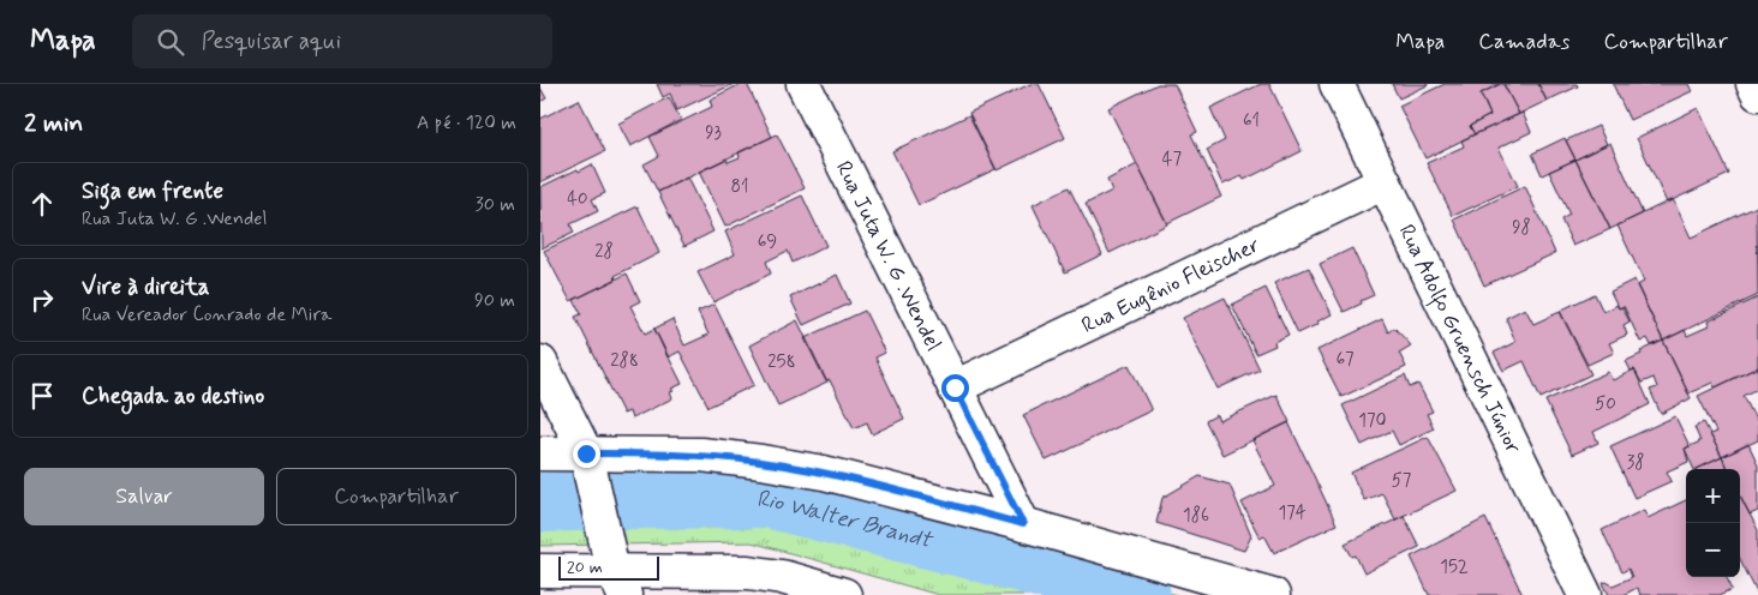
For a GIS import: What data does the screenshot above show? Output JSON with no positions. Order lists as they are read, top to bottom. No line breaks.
{"streets":{"street":["Rua Juta W. G .Wendel","Rua Eugênio Fleischer","Rua Adolfo Gruensch Júnior"]},"crossings":[["Rua Juta W. G .Wendel","Rua Eugênio Fleischer"],["Rua Eugênio Fleischer","Rua Adolfo Gruensch Júnior"]],"water":["Rio Walter Brandt"],"house_numbers":["61","93","47","81","40","98","69","28","67","288","258","50","170","38","57","174","186","152"],"scale_bar":"20 m","page":{"header":"Mapa","search":"Pesquisar aqui","nav":["Mapa","Camadas","Compartilhar"],"heading":["2 min","A pé · 120 m"],"list":[["Siga em frente","Rua Juta W. G .Wendel","30 m"],["Vire à direita","Rua Vereador Conrado de Mira","90 m"],"Chegada ao destino"],"buttons":["Salvar","Compartilhar"],"map_buttons":["+","−"],"scale":"20 m"}}
